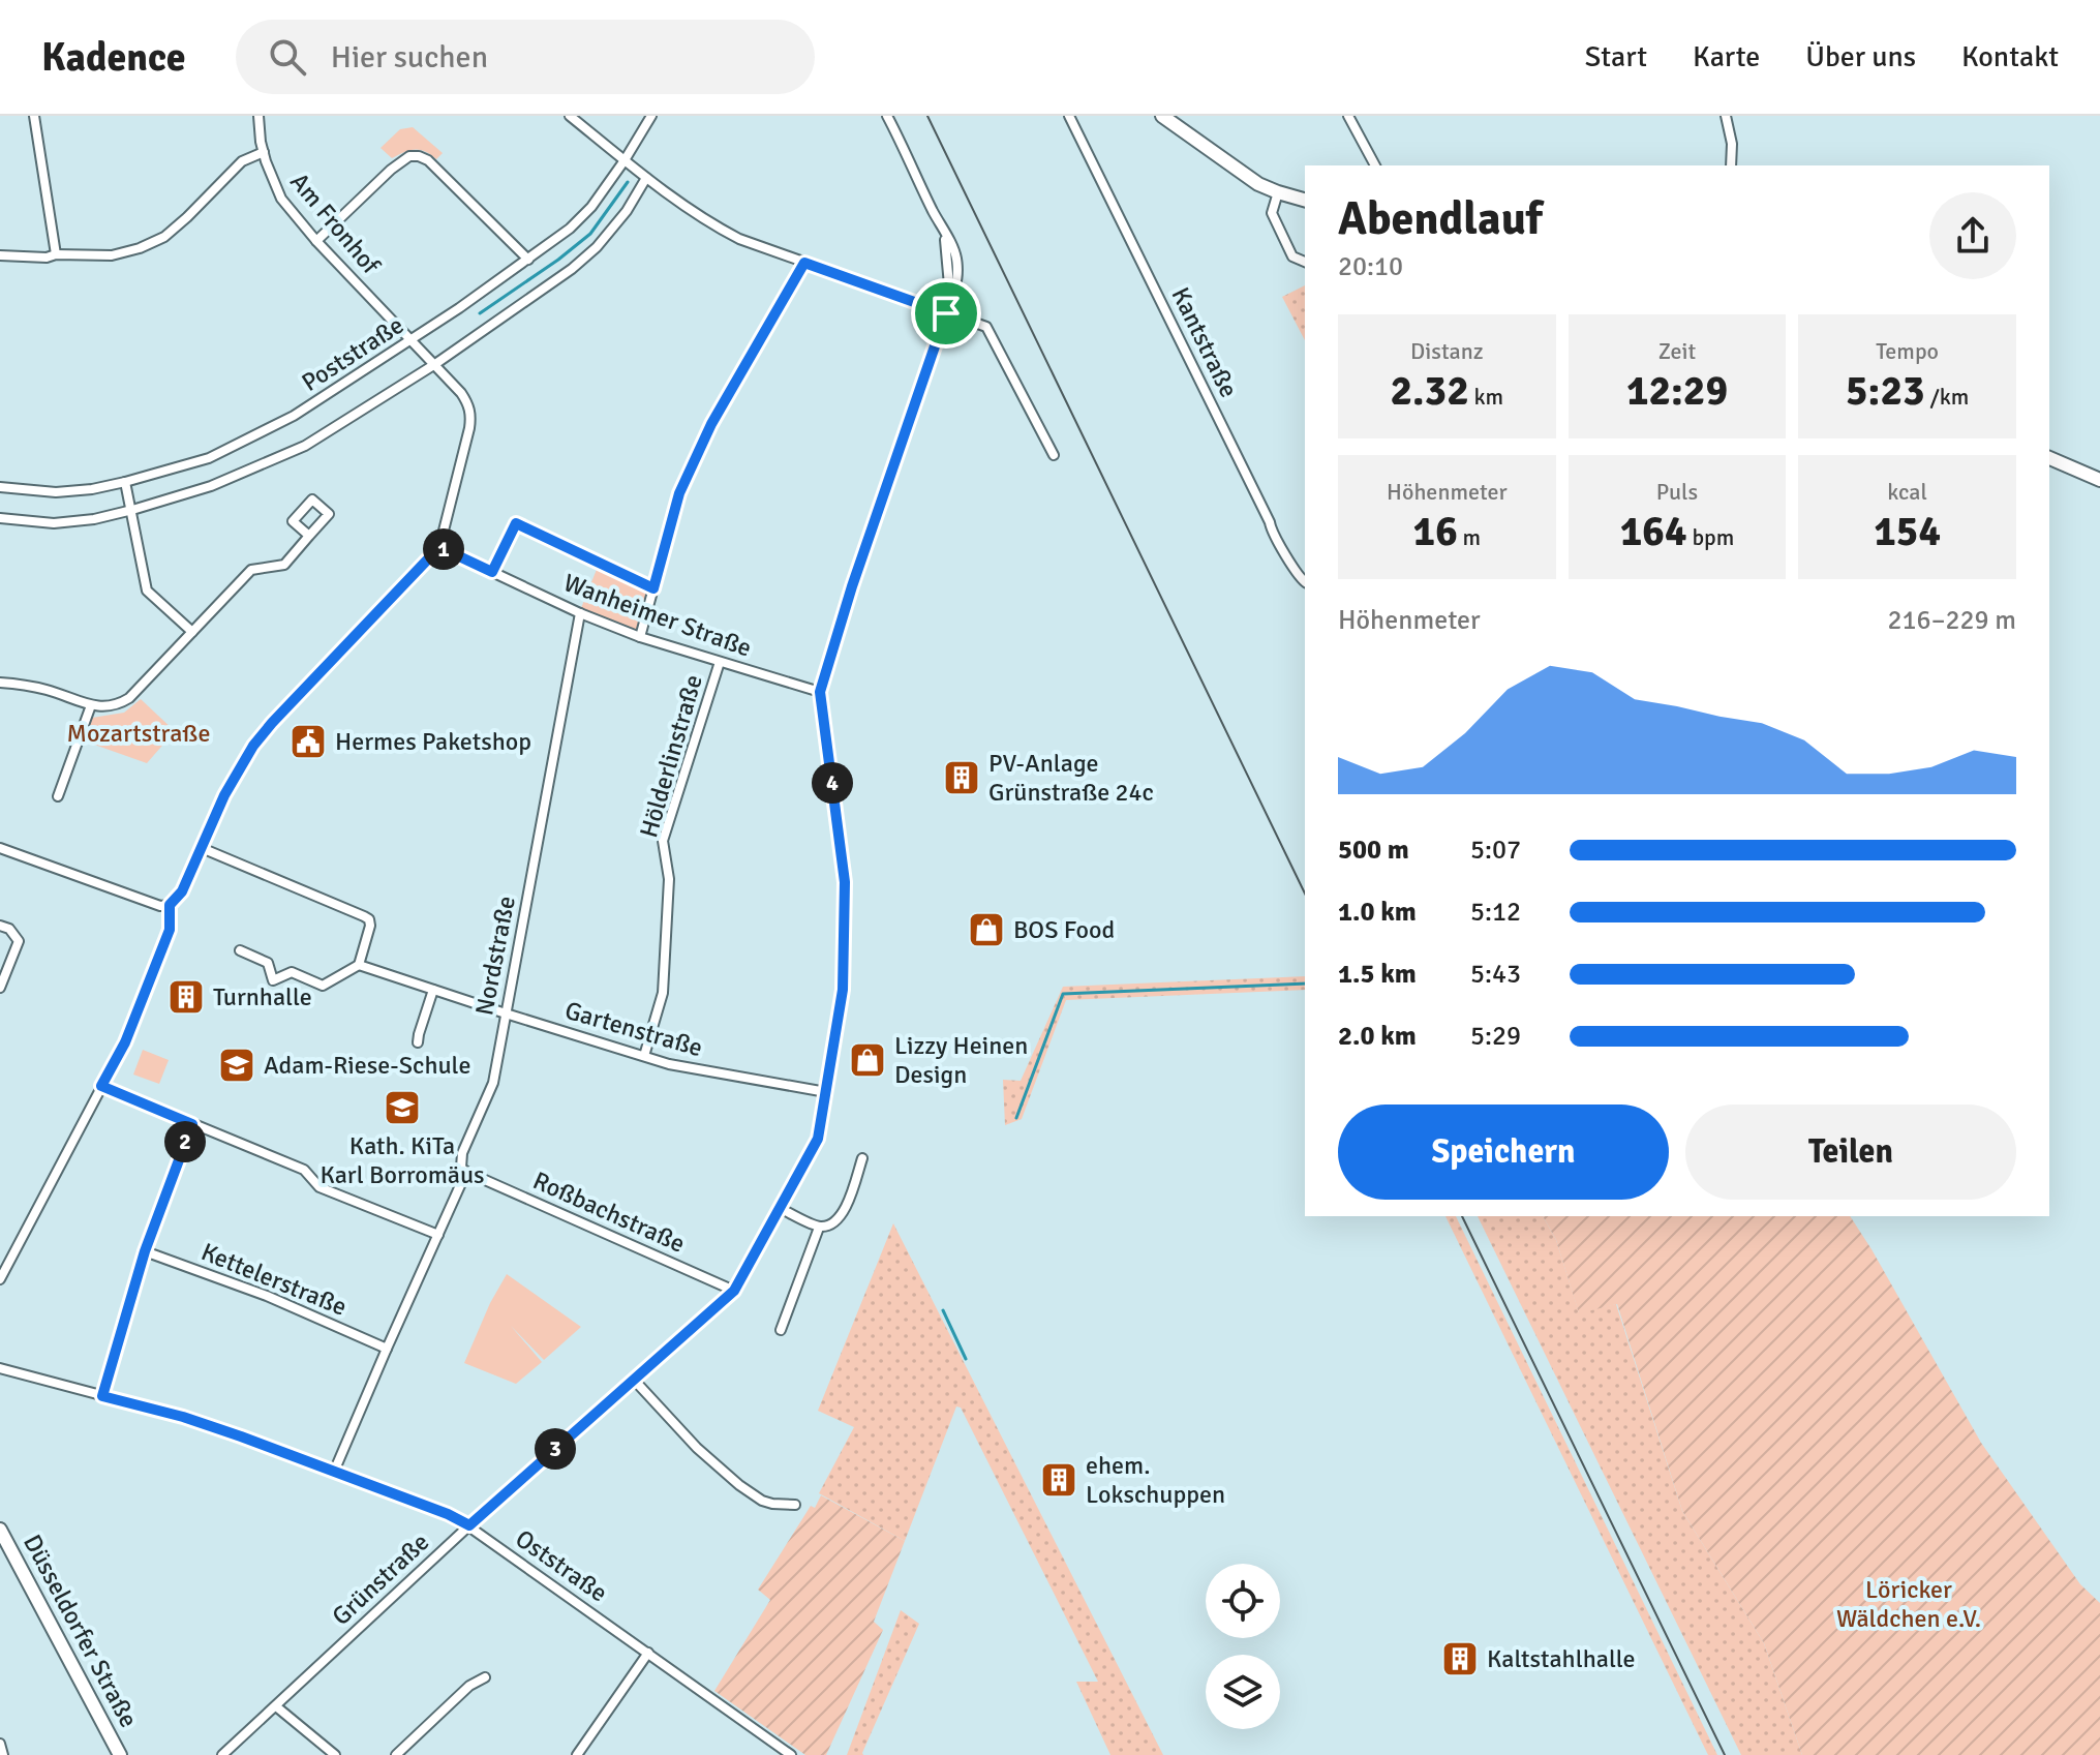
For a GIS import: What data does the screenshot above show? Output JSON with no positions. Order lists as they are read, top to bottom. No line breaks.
{"streets":{"main road":["Düsseldorfer Straße"],"street":["Am Fronhof","Kantstraße","Poststraße","Wanheimer Straße","Hölderlinstraße","Nordstraße","Gartenstraße","Roßbachstraße","Kettelerstraße","Oststraße","Grünstraße"]},"crossings":[["Am Fronhof","Poststraße"],["Am Fronhof","Wanheimer Straße"],["Wanheimer Straße","Hölderlinstraße"],["Wanheimer Straße","Nordstraße"],["Wanheimer Straße","Grünstraße"],["Hölderlinstraße","Gartenstraße"],["Nordstraße","Gartenstraße"],["Nordstraße","Roßbachstraße"],["Nordstraße","Kettelerstraße"],["Nordstraße","Oststraße"],["Gartenstraße","Grünstraße"],["Roßbachstraße","Grünstraße"],["Oststraße","Grünstraße"]],"parks":["Mozartstraße","Löricker Wäldchen e.V."],"places":{"public building":["Hermes Paketshop"],"building":["PV-Anlage Grünstraße 24c","Turnhalle","ehem. Lokschuppen","Kaltstahlhalle"],"shop":["BOS Food","Lizzy Heinen Design"],"school or university":["Adam-Riese-Schule","Kath. KiTa Karl Borromäus"]},"page":{"header":"Kadence","search":"Hier suchen","nav":["Start","Karte","Über uns","Kontakt"],"heading":["Abendlauf","20:10"],"stats":[["Distanz","2.32 km"],["Zeit","12:29"],["Tempo","5:23 /km"],["Höhenmeter","16 m"],["Puls","164 bpm"],["kcal","154"]],"pins":["1","4","2","3"],"chart":["Höhenmeter","216–229 m"],"list":[{"name":"500 m","note":"5:07"},{"name":"1.0 km","note":"5:12"},{"name":"1.5 km","note":"5:43"},{"name":"2.0 km","note":"5:29"}],"buttons":["Speichern","Teilen"]}}
